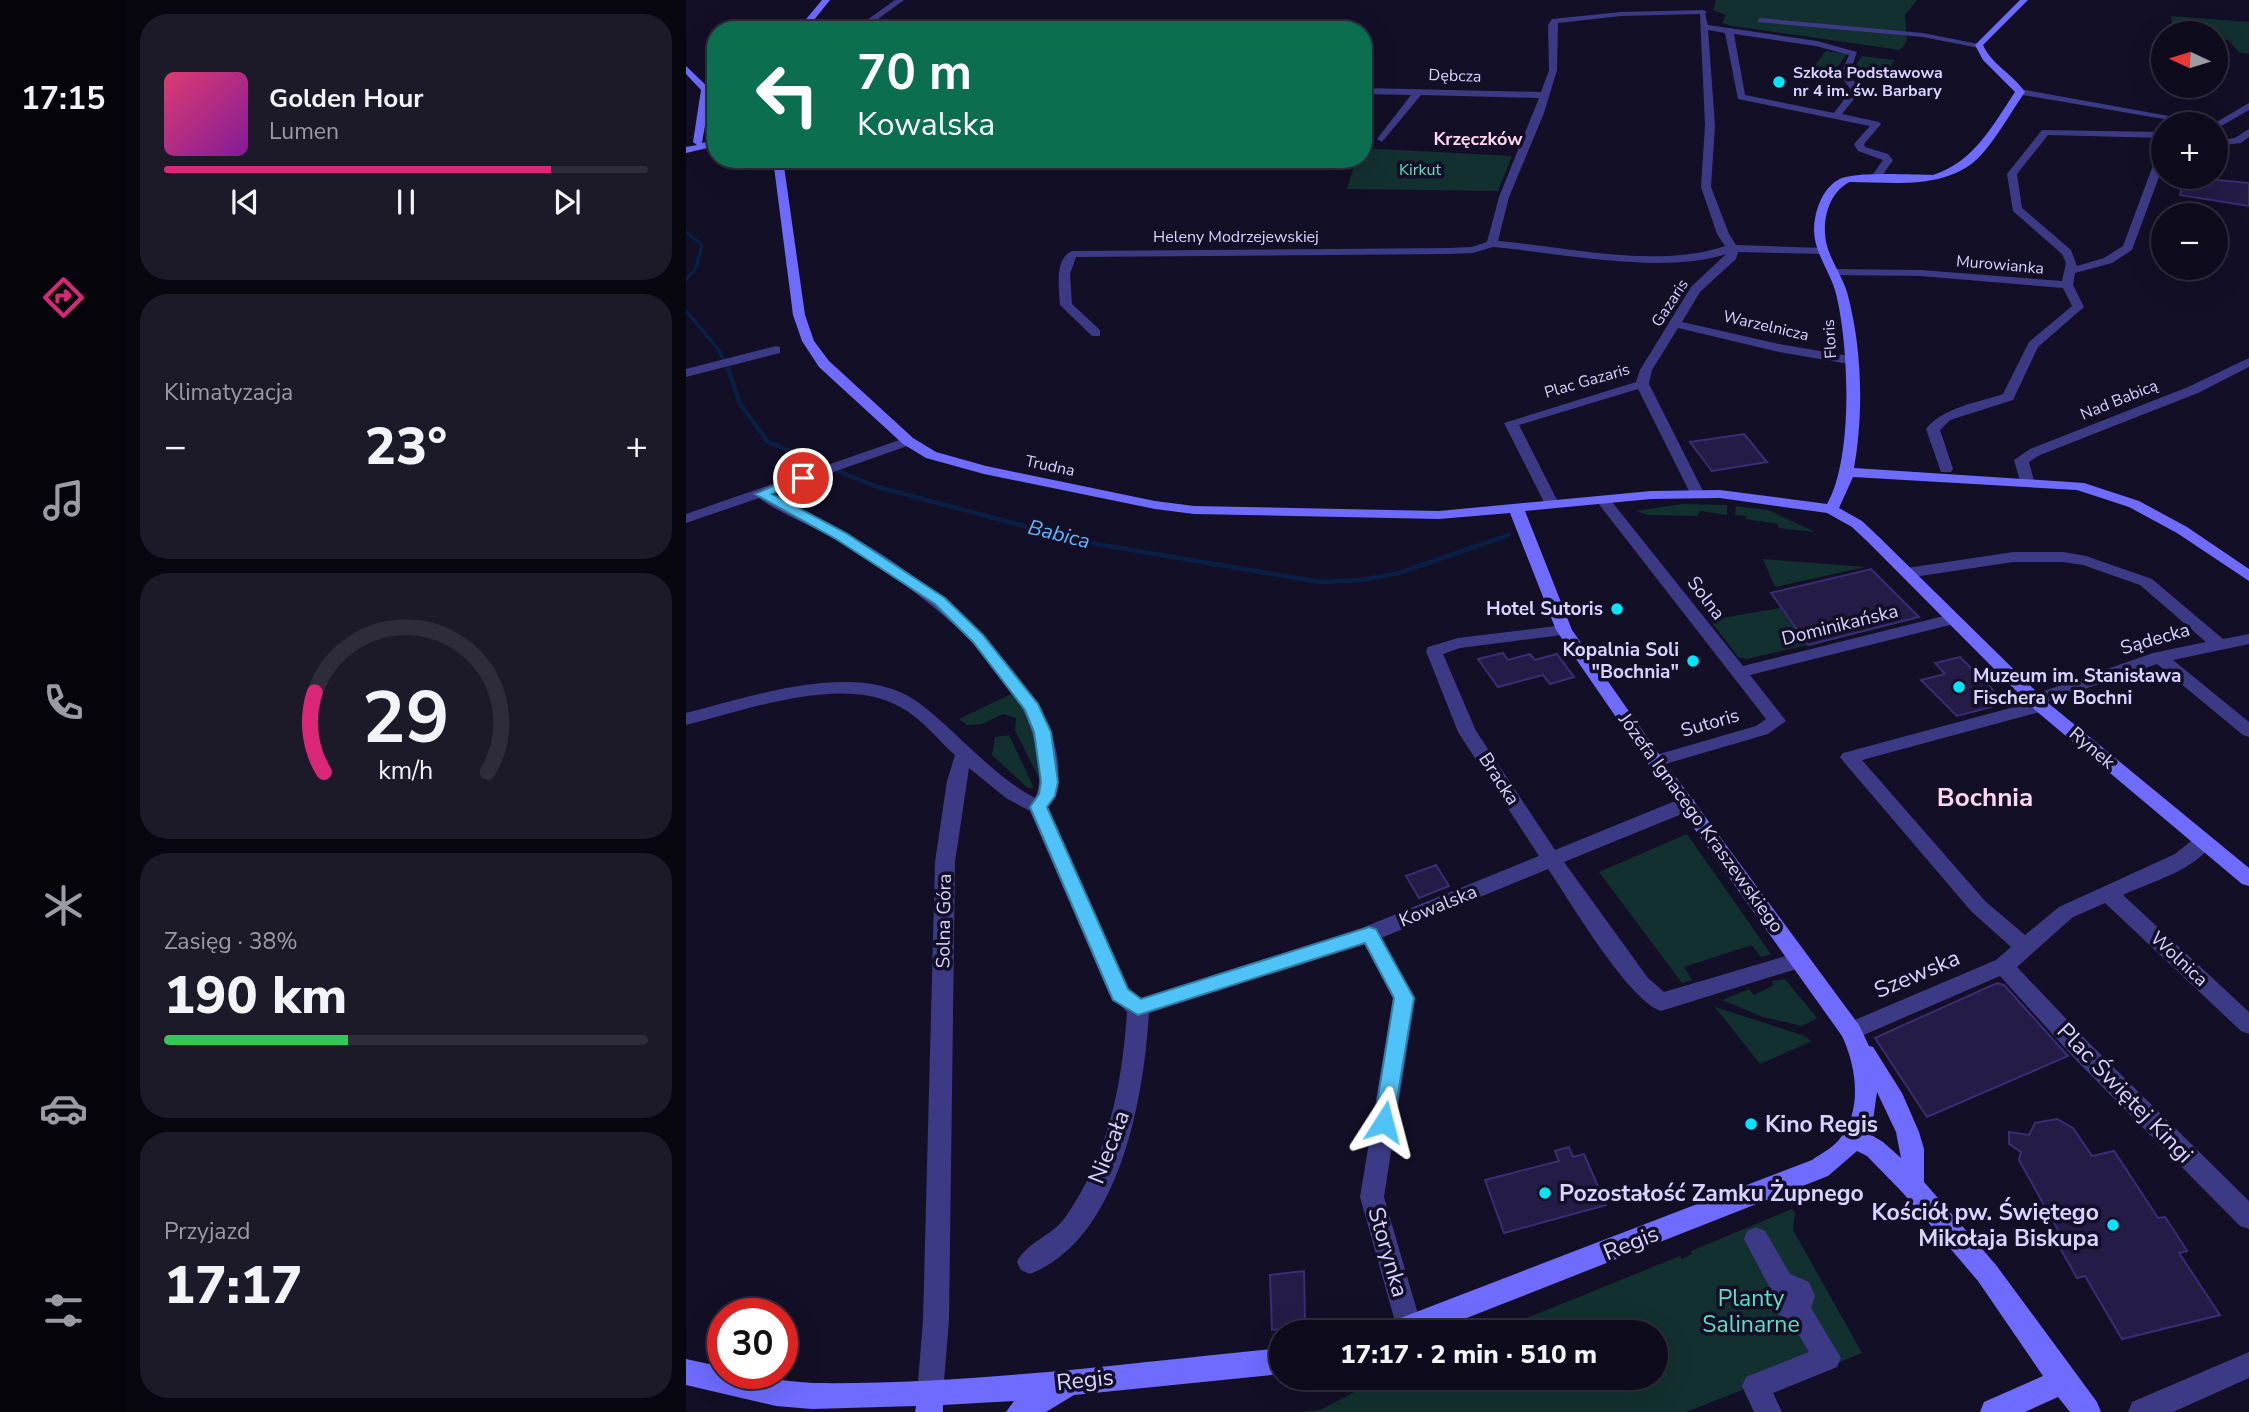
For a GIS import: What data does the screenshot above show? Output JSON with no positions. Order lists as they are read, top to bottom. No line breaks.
{"streets":{"street":["Dębcza","Heleny Modrzejewskiej","Murowianka","Gazaris","Warzelnicza","Floris","Plac Gazaris","Nad Babicą","Trudna","Solna","Dominikańska","Sądecka","Sutoris","Rynek","Bracka","Józefa Ignacego Kraszewskiego","Kowalska","Solna Góra","Wolnica","Szewska","Plac Świętej Kingi","Niecała","Regis","Storynka"]},"crossings":[["Murowianka","Floris"],["Gazaris","Warzelnicza"],["Gazaris","Plac Gazaris"],["Warzelnicza","Floris"],["Floris","Trudna"],["Floris","Rynek"],["Plac Gazaris","Trudna"],["Trudna","Solna"],["Trudna","Rynek"],["Trudna","Józefa Ignacego Kraszewskiego"],["Solna","Dominikańska"],["Solna","Sutoris"],["Dominikańska","Rynek"],["Sądecka","Rynek"],["Sutoris","Józefa Ignacego Kraszewskiego"],["Bracka","Józefa Ignacego Kraszewskiego"],["Bracka","Kowalska"],["Józefa Ignacego Kraszewskiego","Kowalska"],["Józefa Ignacego Kraszewskiego","Szewska"],["Józefa Ignacego Kraszewskiego","Regis"],["Kowalska","Niecała"],["Kowalska","Storynka"],["Solna Góra","Regis"],["Szewska","Plac Świętej Kingi"]],"districts":["Krzęczków","Bochnia"],"water":["Babica"],"parks":["Kirkut","Planty Salinarne"],"places":["Szkoła Podstawowa nr 4 im. św. Barbary","Hotel Sutoris","Kopalnia Soli \"Bochnia\"","Muzeum im. Stanisława Fischera w Bochni","Kino Regis","Pozostałość Zamku Żupnego","Kościół pw. Świętego Mikołaja Biskupa"],"north":"left","page":{"tabs":"17:15","map_buttons":["+","−"],"turn":["70 m","Kowalska"],"song":["Golden Hour","Lumen"],"tile":["Klimatyzacja",["Zasięg · 38%","190 km"],["Przyjazd","17:17"]],"heat":["−","23°","+"],"limit":"30","trip":"17:17 · 2 min · 510 m","gauge":["29","km/h"]}}
